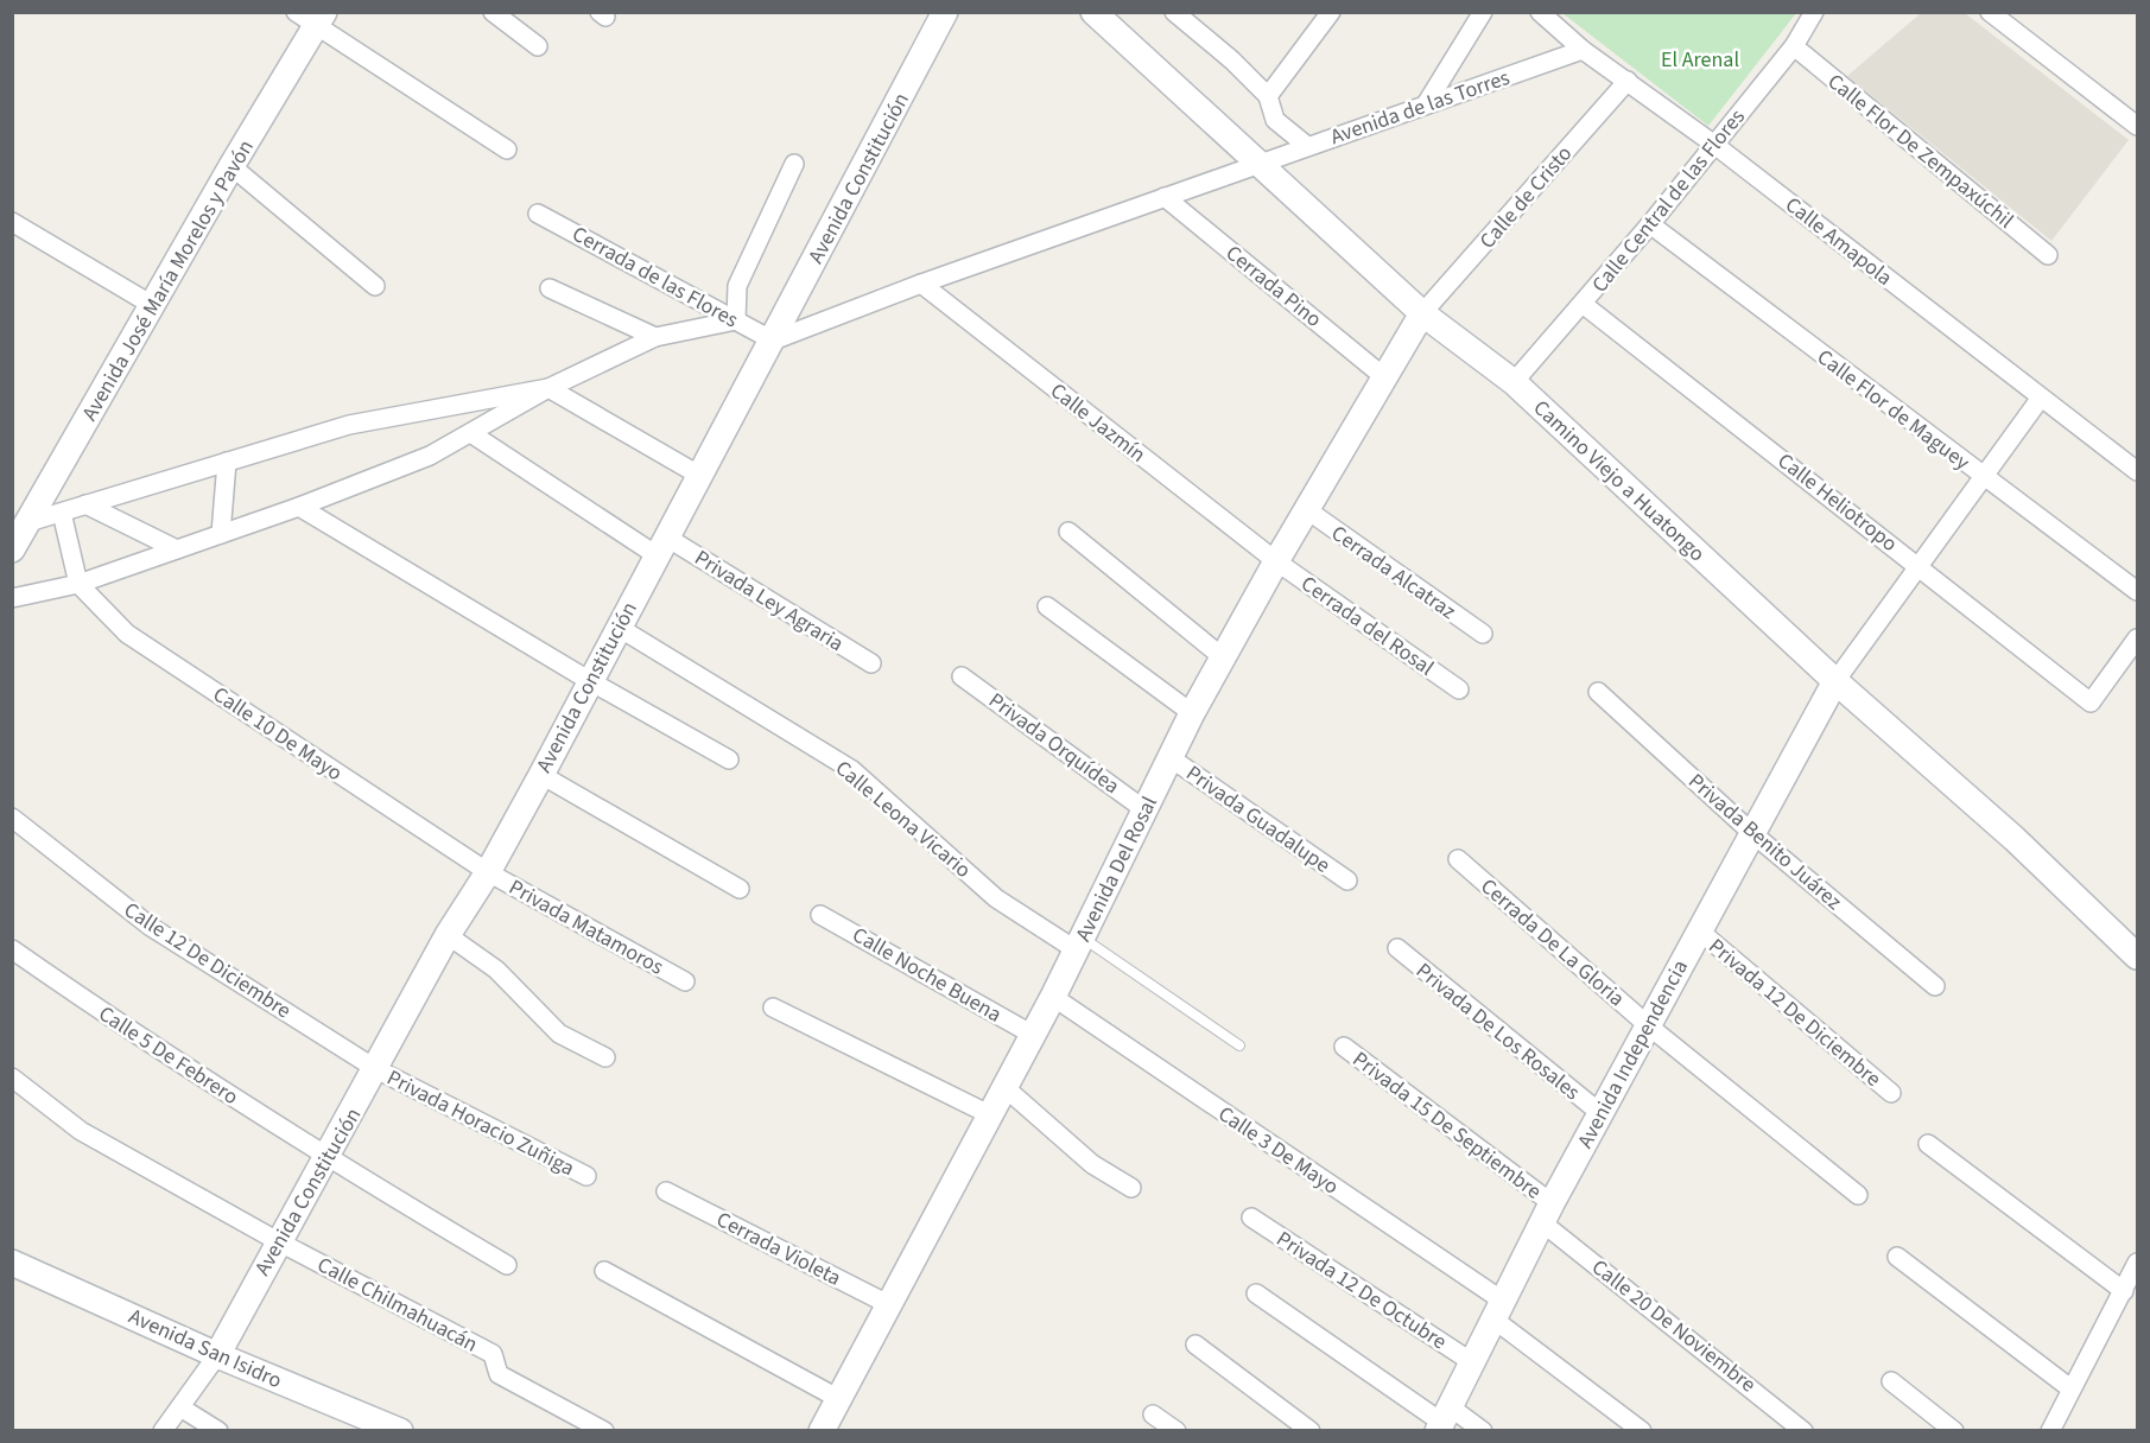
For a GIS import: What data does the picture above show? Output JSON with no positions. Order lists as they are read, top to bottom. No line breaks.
{"streets":{"main road":["Avenida Constitución","Avenida José María Morelos y Pavón","Camino Viejo a Huatongo","Avenida Del Rosal","Avenida Independencia","Avenida San Isidro"],"street":["Avenida de las Torres","Calle Flor De Zempaxúchil","Calle de Cristo","Calle Central de las Flores","Calle Amapola","Cerrada de las Flores","Cerrada Pino","Calle Flor de Maguey","Calle Jazmín","Calle Heliotropo","Cerrada Alcatraz","Privada Ley Agraria","Cerrada del Rosal","Calle 10 De Mayo","Privada Orquídea","Calle Leona Vicario","Privada Guadalupe","Privada Benito Juárez","Privada Matamoros","Cerrada De La Gloria","Calle 12 De Diciembre","Calle Noche Buena","Privada 12 De Diciembre","Privada De Los Rosales","Calle 5 De Febrero","Privada Horacio Zuñiga","Privada 15 De Septiembre","Calle 3 De Mayo","Cerrada Violeta","Privada 12 De Octubre","Calle Chilmahuacán","Calle 20 De Noviembre"]},"crossings":[["Avenida de las Torres","Avenida Constitución"],["Avenida de las Torres","Calle Amapola"],["Avenida de las Torres","Cerrada de las Flores"],["Avenida de las Torres","Cerrada Pino"],["Avenida de las Torres","Calle Jazmín"],["Avenida de las Torres","Camino Viejo a Huatongo"],["Calle Flor De Zempaxúchil","Calle Central de las Flores"],["Avenida Constitución","Cerrada de las Flores"],["Avenida Constitución","Privada Ley Agraria"],["Avenida Constitución","Calle 10 De Mayo"],["Avenida Constitución","Calle Leona Vicario"],["Avenida Constitución","Privada Matamoros"],["Avenida Constitución","Calle 12 De Diciembre"],["Avenida Constitución","Calle 5 De Febrero"],["Avenida Constitución","Privada Horacio Zuñiga"],["Avenida Constitución","Calle Chilmahuacán"],["Avenida Constitución","Avenida San Isidro"],["Calle de Cristo","Calle Amapola"],["Calle de Cristo","Camino Viejo a Huatongo"],["Calle de Cristo","Avenida Del Rosal"],["Calle Central de las Flores","Calle Amapola"],["Calle Central de las Flores","Calle Flor de Maguey"],["Calle Central de las Flores","Camino Viejo a Huatongo"],["Calle Central de las Flores","Calle Heliotropo"],["Cerrada Pino","Avenida Del Rosal"],["Calle Jazmín","Cerrada del Rosal"],["Calle Jazmín","Avenida Del Rosal"],["Camino Viejo a Huatongo","Avenida Del Rosal"],["Camino Viejo a Huatongo","Avenida Independencia"],["Cerrada Alcatraz","Avenida Del Rosal"],["Cerrada del Rosal","Avenida Del Rosal"],["Calle 10 De Mayo","Privada Matamoros"],["Privada Orquídea","Avenida Del Rosal"],["Calle Leona Vicario","Avenida Del Rosal"],["Privada Guadalupe","Avenida Del Rosal"],["Privada Benito Juárez","Avenida Independencia"],["Avenida Del Rosal","Calle Noche Buena"],["Avenida Del Rosal","Calle 3 De Mayo"],["Avenida Del Rosal","Cerrada Violeta"],["Cerrada De La Gloria","Avenida Independencia"],["Calle 12 De Diciembre","Privada Horacio Zuñiga"],["Privada 12 De Diciembre","Avenida Independencia"],["Privada De Los Rosales","Avenida Independencia"],["Avenida Independencia","Privada 15 De Septiembre"],["Avenida Independencia","Calle 3 De Mayo"],["Avenida Independencia","Privada 12 De Octubre"],["Avenida Independencia","Calle 20 De Noviembre"],["Privada 15 De Septiembre","Calle 20 De Noviembre"]],"parks":["El Arenal"]}
